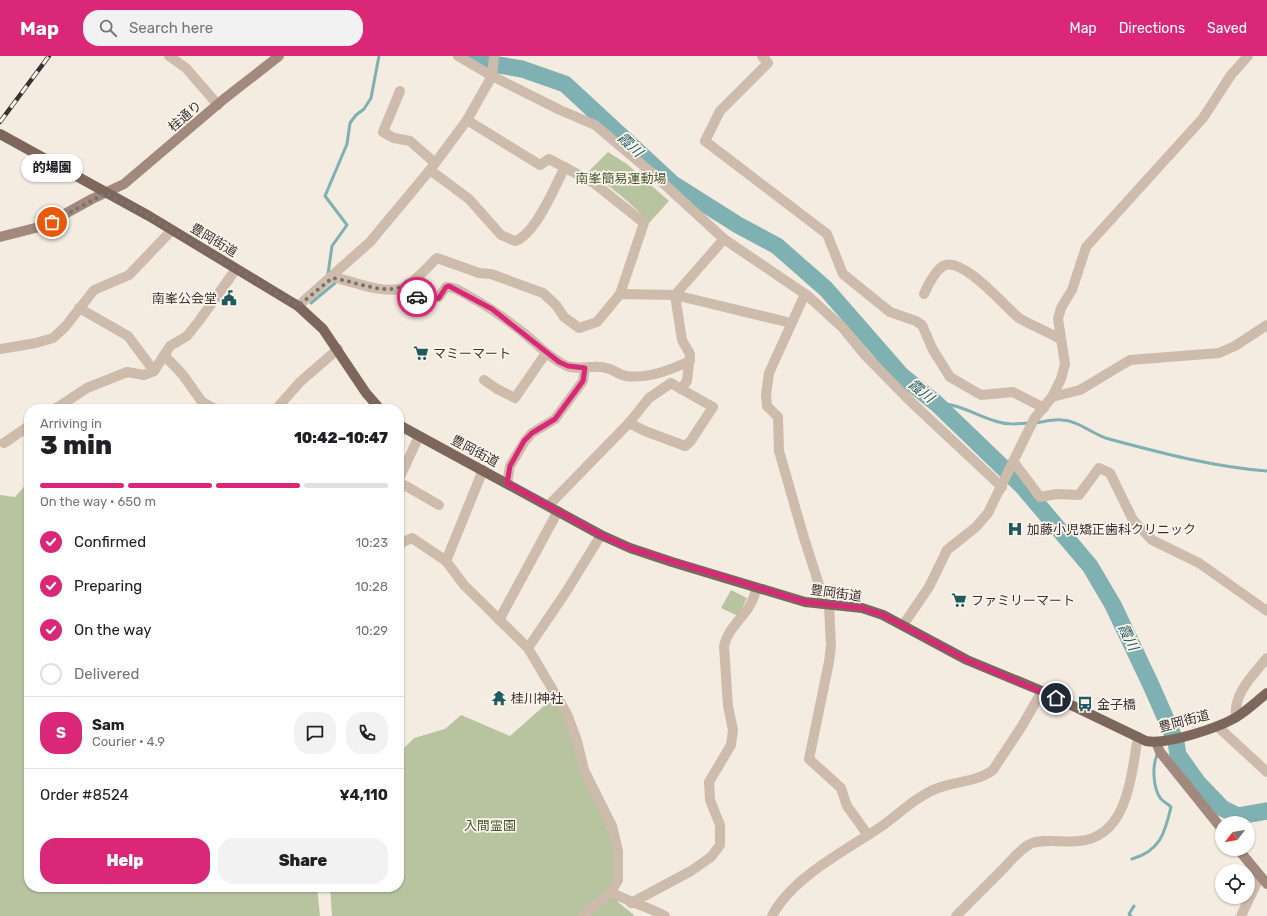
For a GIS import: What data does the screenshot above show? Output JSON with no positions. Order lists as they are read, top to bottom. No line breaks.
{"streets":{"main road":["豊岡街道"],"street":["桂通り"]},"crossings":[["桂通り","豊岡街道"]],"water":["霞川"],"parks":["南峯簡易運動場","入間霊園"],"places":{"other":["的場園"],"public building":["南峯公会堂"],"supermarket":["マミーマート","ファミリーマート"],"hospital":["加藤小児矯正歯科クリニック"],"temple":["桂川神社"],"bus stop":["金子橋"]},"north":"bottom left","page":{"header":"Map","search":"Search here","nav":["Map","Directions","Saved"],"bubble":"的場園","heading":["3 min","Arriving in","10:42–10:47"],"panel":["Sam","Courier · 4.9","Order #8524","¥4,110"],"bar":"On the way · 650 m","list":[["Confirmed","10:23"],["Preparing","10:28"],["On the way","10:29"],"Delivered"],"round":"S","buttons":["Help","Share"]}}
